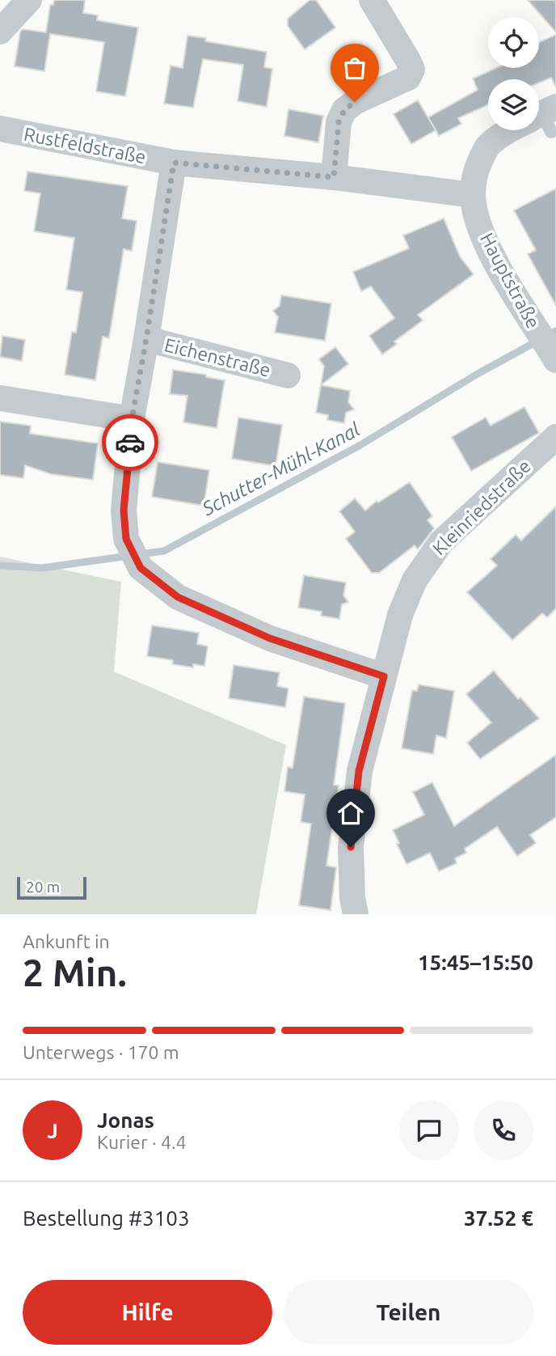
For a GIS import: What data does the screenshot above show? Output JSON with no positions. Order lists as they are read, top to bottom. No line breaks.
{"streets":{"street":["Rustfeldstraße","Hauptstraße","Eichenstraße","Kleinriedstraße"]},"crossings":[["Rustfeldstraße","Hauptstraße"],["Rustfeldstraße","Eichenstraße"],["Eichenstraße","Kleinriedstraße"]],"water":["Schutter-Mühl-Kanal"],"scale_bar":"20 m","page":{"scale":"20 m","heading":["2 Min.","Ankunft in","15:45–15:50"],"panel":["Jonas","Kurier · 4.4","Bestellung #3103","37.52 €"],"bar":"Unterwegs · 170 m","round":"J","buttons":["Hilfe","Teilen"]}}
